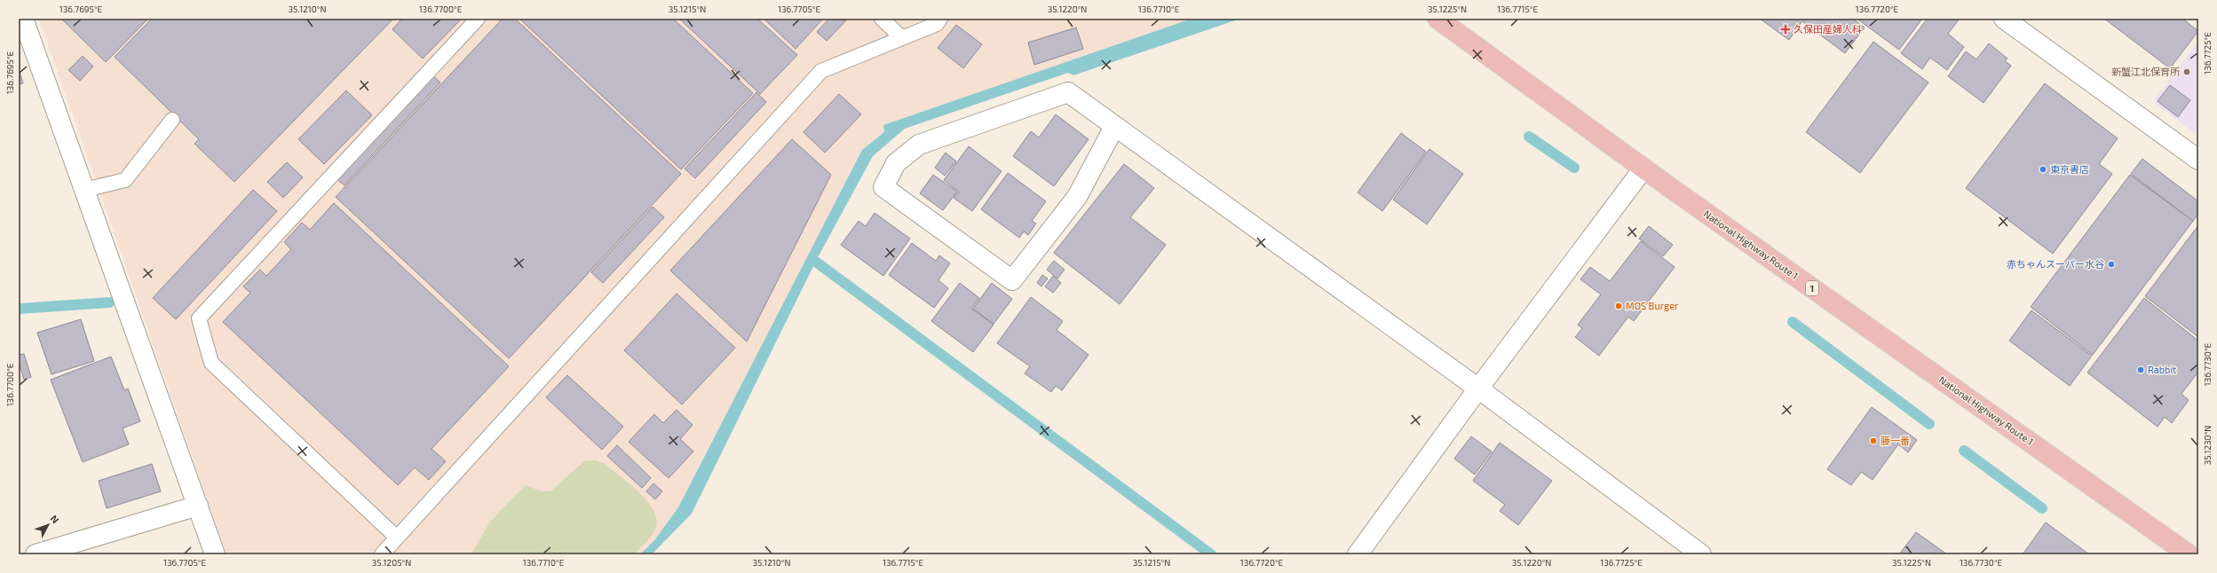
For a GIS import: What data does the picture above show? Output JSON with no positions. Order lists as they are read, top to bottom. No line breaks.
{"streets":{"highway":["National Highway Route 1","1"]},"places":{"health":["久保田産婦人科"],"other":["新蟹江北保育所","東京書店","赤ちゃんスーパー水谷","MOS Burger","Rabbit","藤一番"]},"north":"top right","coordinates":["136.7695°E","35.1210°N","136.7700°E","35.1215°N","136.7705°E","35.1220°N","136.7710°E","35.1225°N","136.7715°E","136.7720°E","136.7725°E","136.7730°E","35.1230°N","35.1205°N"]}
